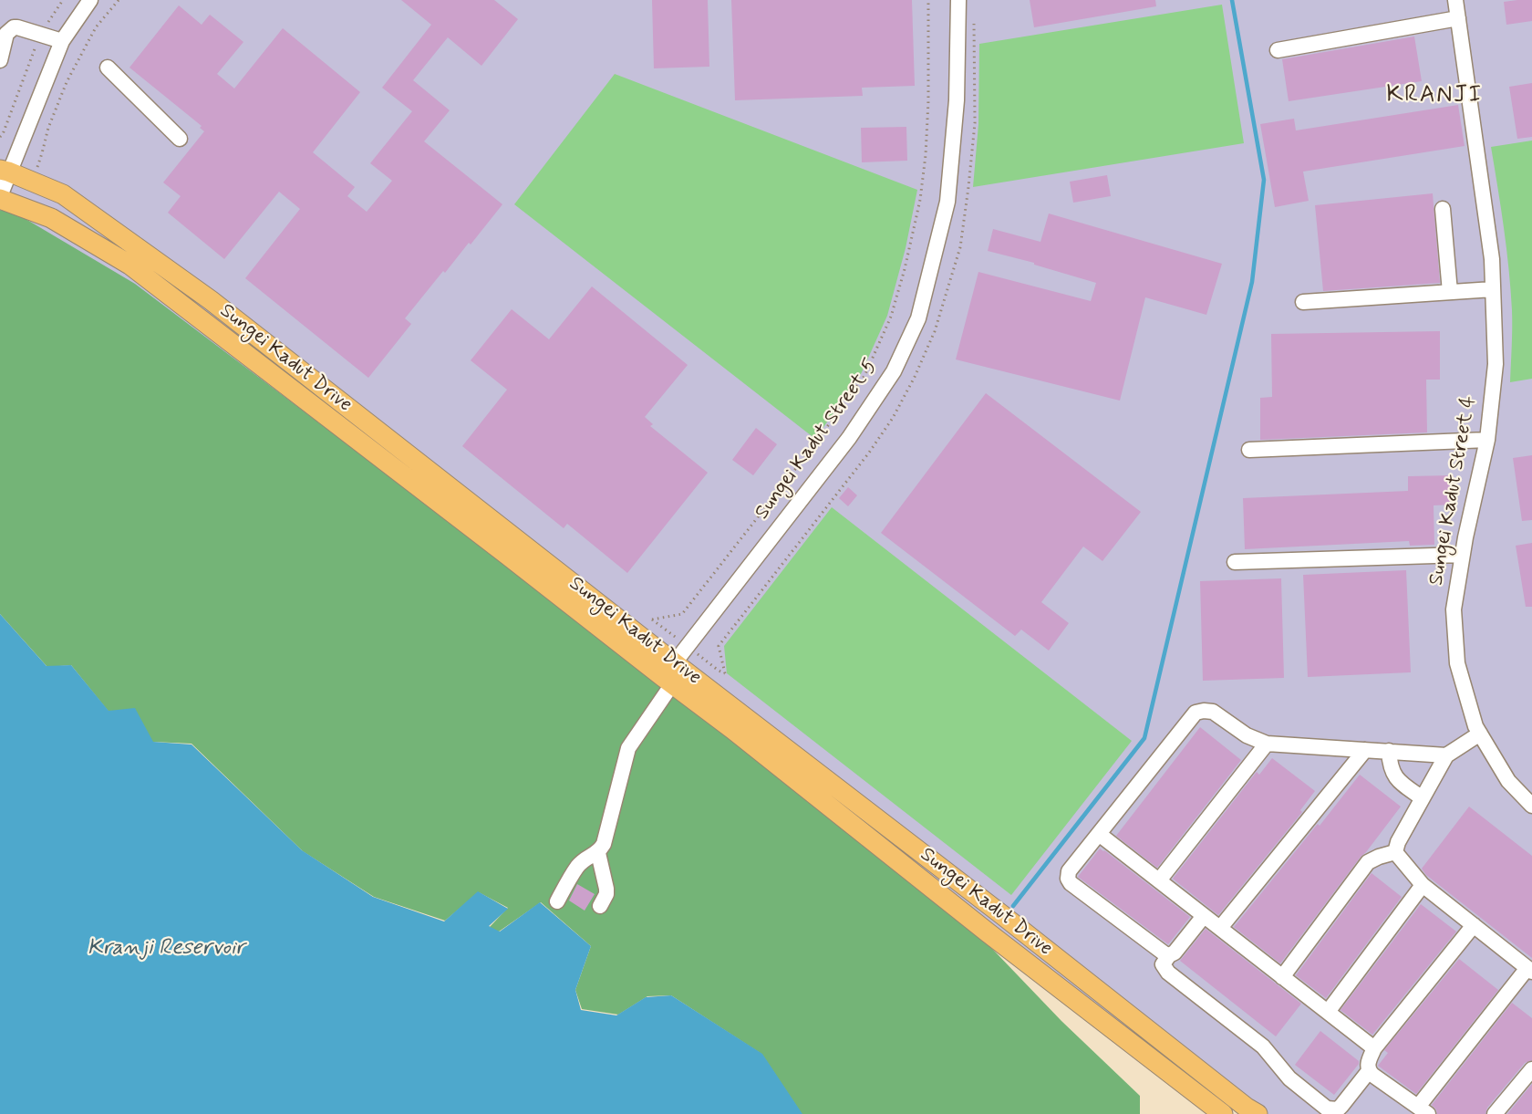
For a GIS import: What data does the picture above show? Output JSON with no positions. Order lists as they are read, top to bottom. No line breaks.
{"streets":{"main road":["Sungei Kadut Drive"],"street":["Sungei Kadut Street 5","Sungei Kadut Street 4"]},"crossings":[["Sungei Kadut Drive","Sungei Kadut Street 5"]],"districts":["KRANJI"],"water":["Kranji Reservoir"]}
